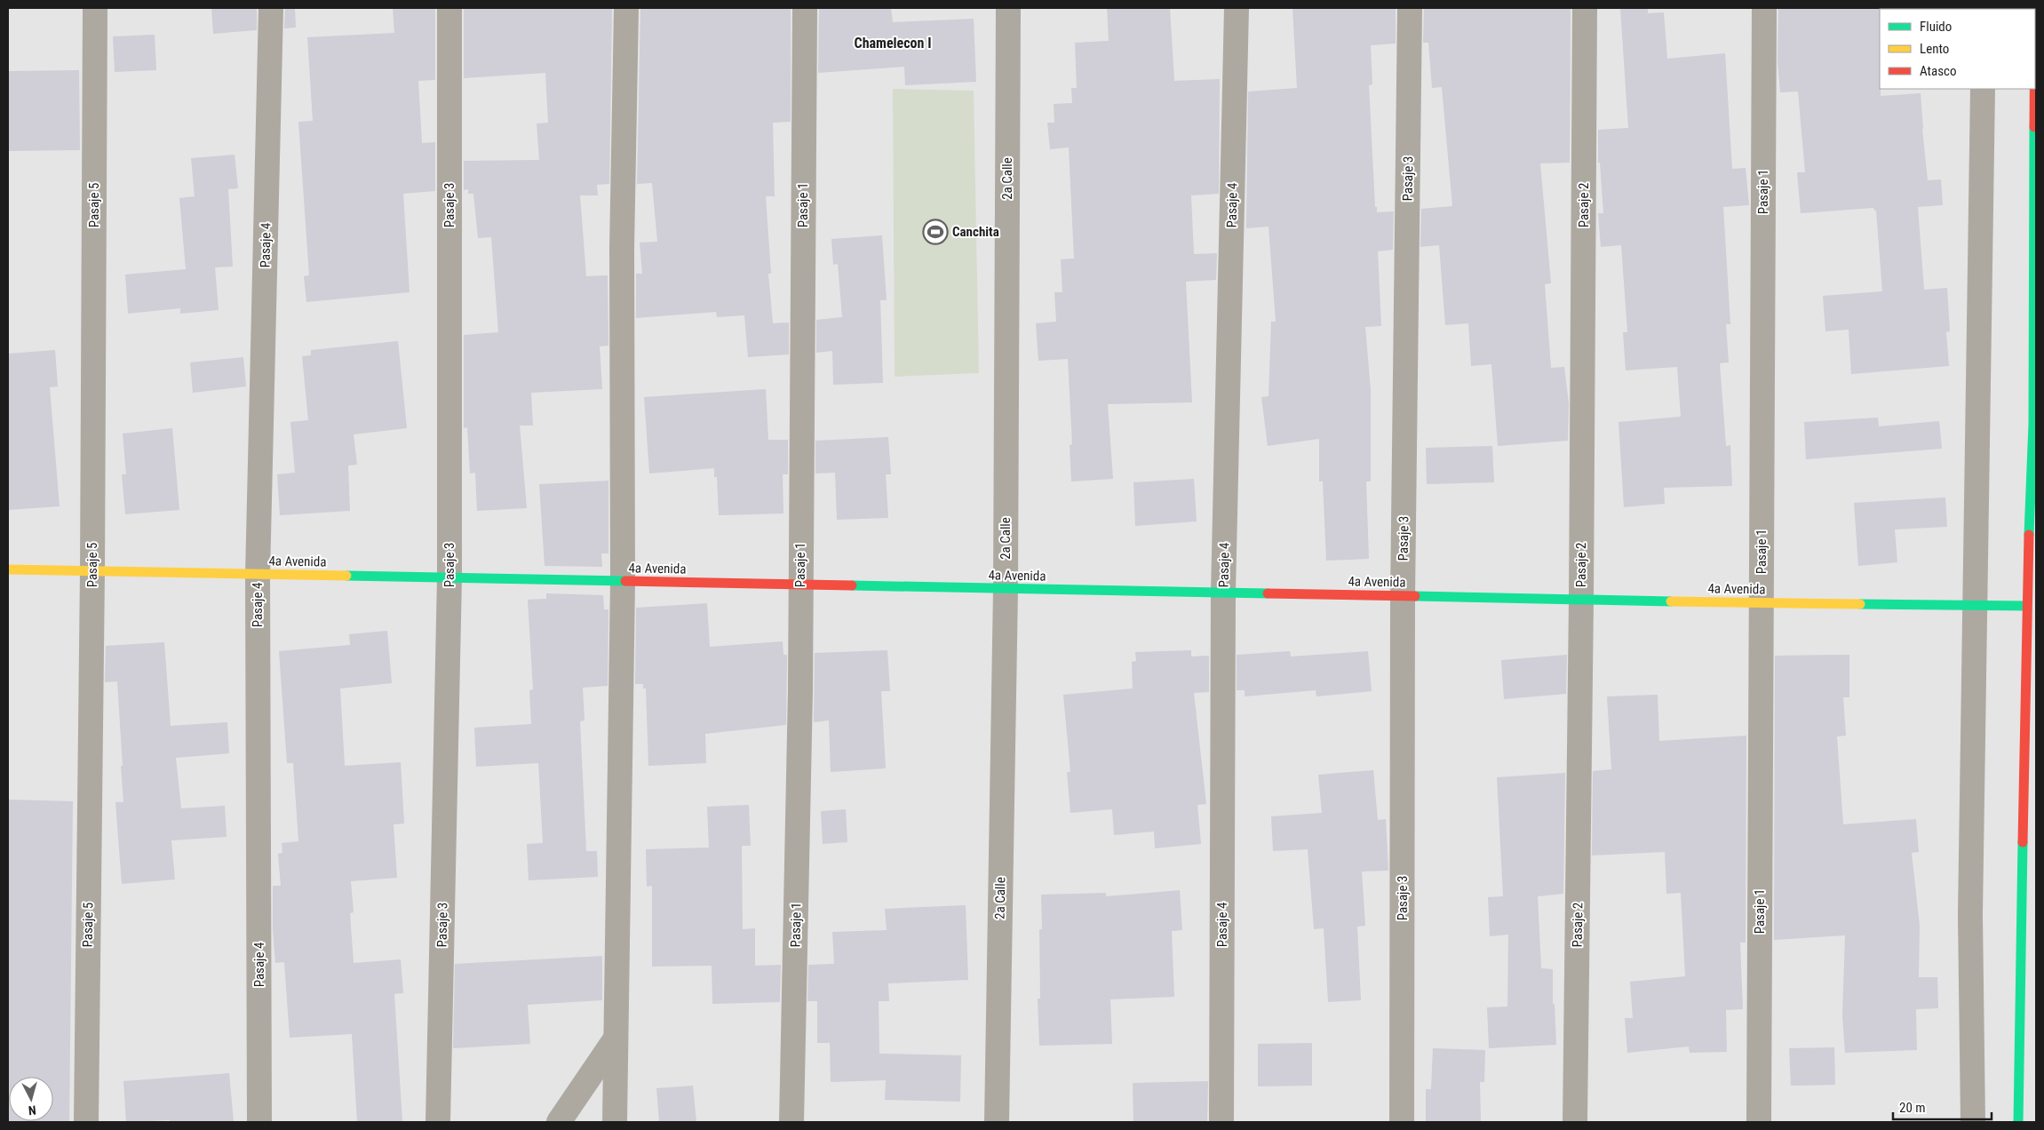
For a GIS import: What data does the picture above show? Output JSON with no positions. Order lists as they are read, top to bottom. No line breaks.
{"streets":{"street":["2a Calle","Pasaje 3","Pasaje 1","Pasaje 5","Pasaje 4","Pasaje 2","4a Avenida"]},"crossings":[["2a Calle","4a Avenida"],["Pasaje 3","4a Avenida"],["Pasaje 1","4a Avenida"],["Pasaje 5","4a Avenida"],["Pasaje 4","4a Avenida"],["Pasaje 2","4a Avenida"]],"districts":["Chamelecon I"],"places":{"sports":["Canchita"]},"legend":["Fluido","Lento","Atasco"],"scale_bar":"20 m","north":"bottom"}
